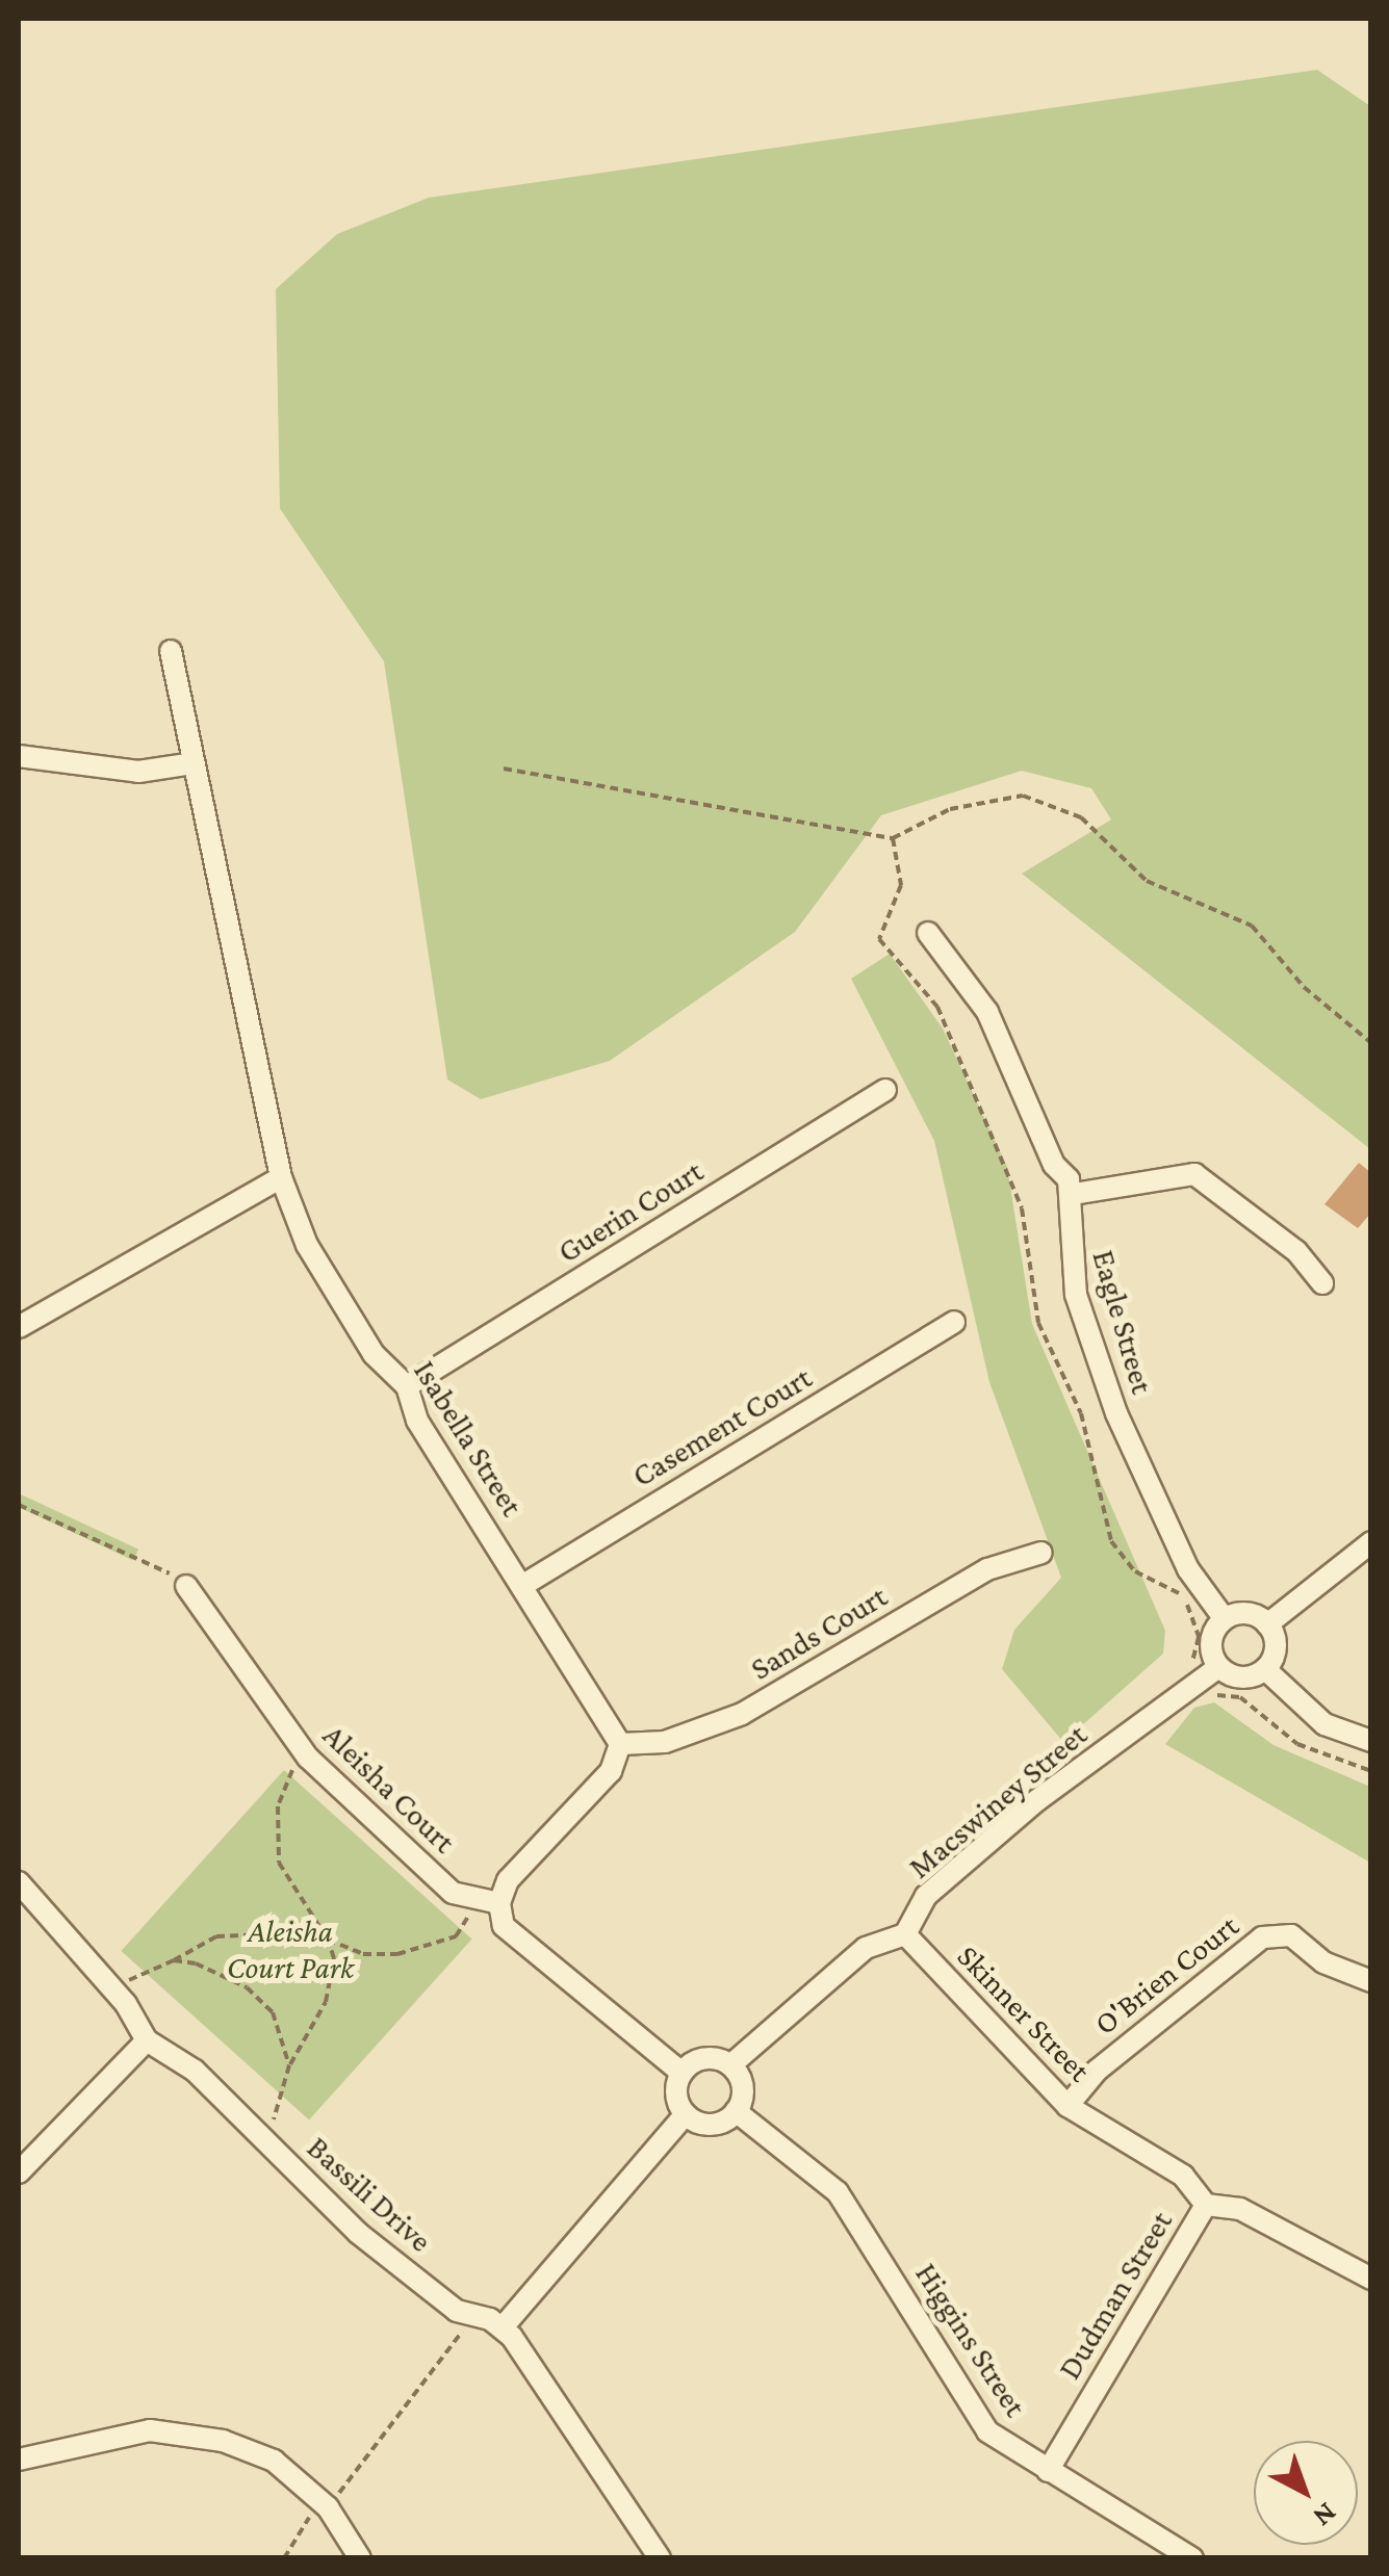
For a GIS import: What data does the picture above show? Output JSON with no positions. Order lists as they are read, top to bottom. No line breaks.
{"streets":{"street":["Guerin Court","Eagle Street","Casement Court","Isabella Street","Sands Court","Aleisha Court","Macswiney Street","O'Brien Court","Skinner Street","Bassili Drive","Dudman Street","Higgins Street"]},"crossings":[["Guerin Court","Isabella Street"],["Eagle Street","Macswiney Street"],["Casement Court","Isabella Street"],["Isabella Street","Sands Court"],["Macswiney Street","Skinner Street"],["O'Brien Court","Skinner Street"],["Skinner Street","Dudman Street"],["Dudman Street","Higgins Street"]],"parks":["Aleisha Court Park"],"north":"bottom right"}
